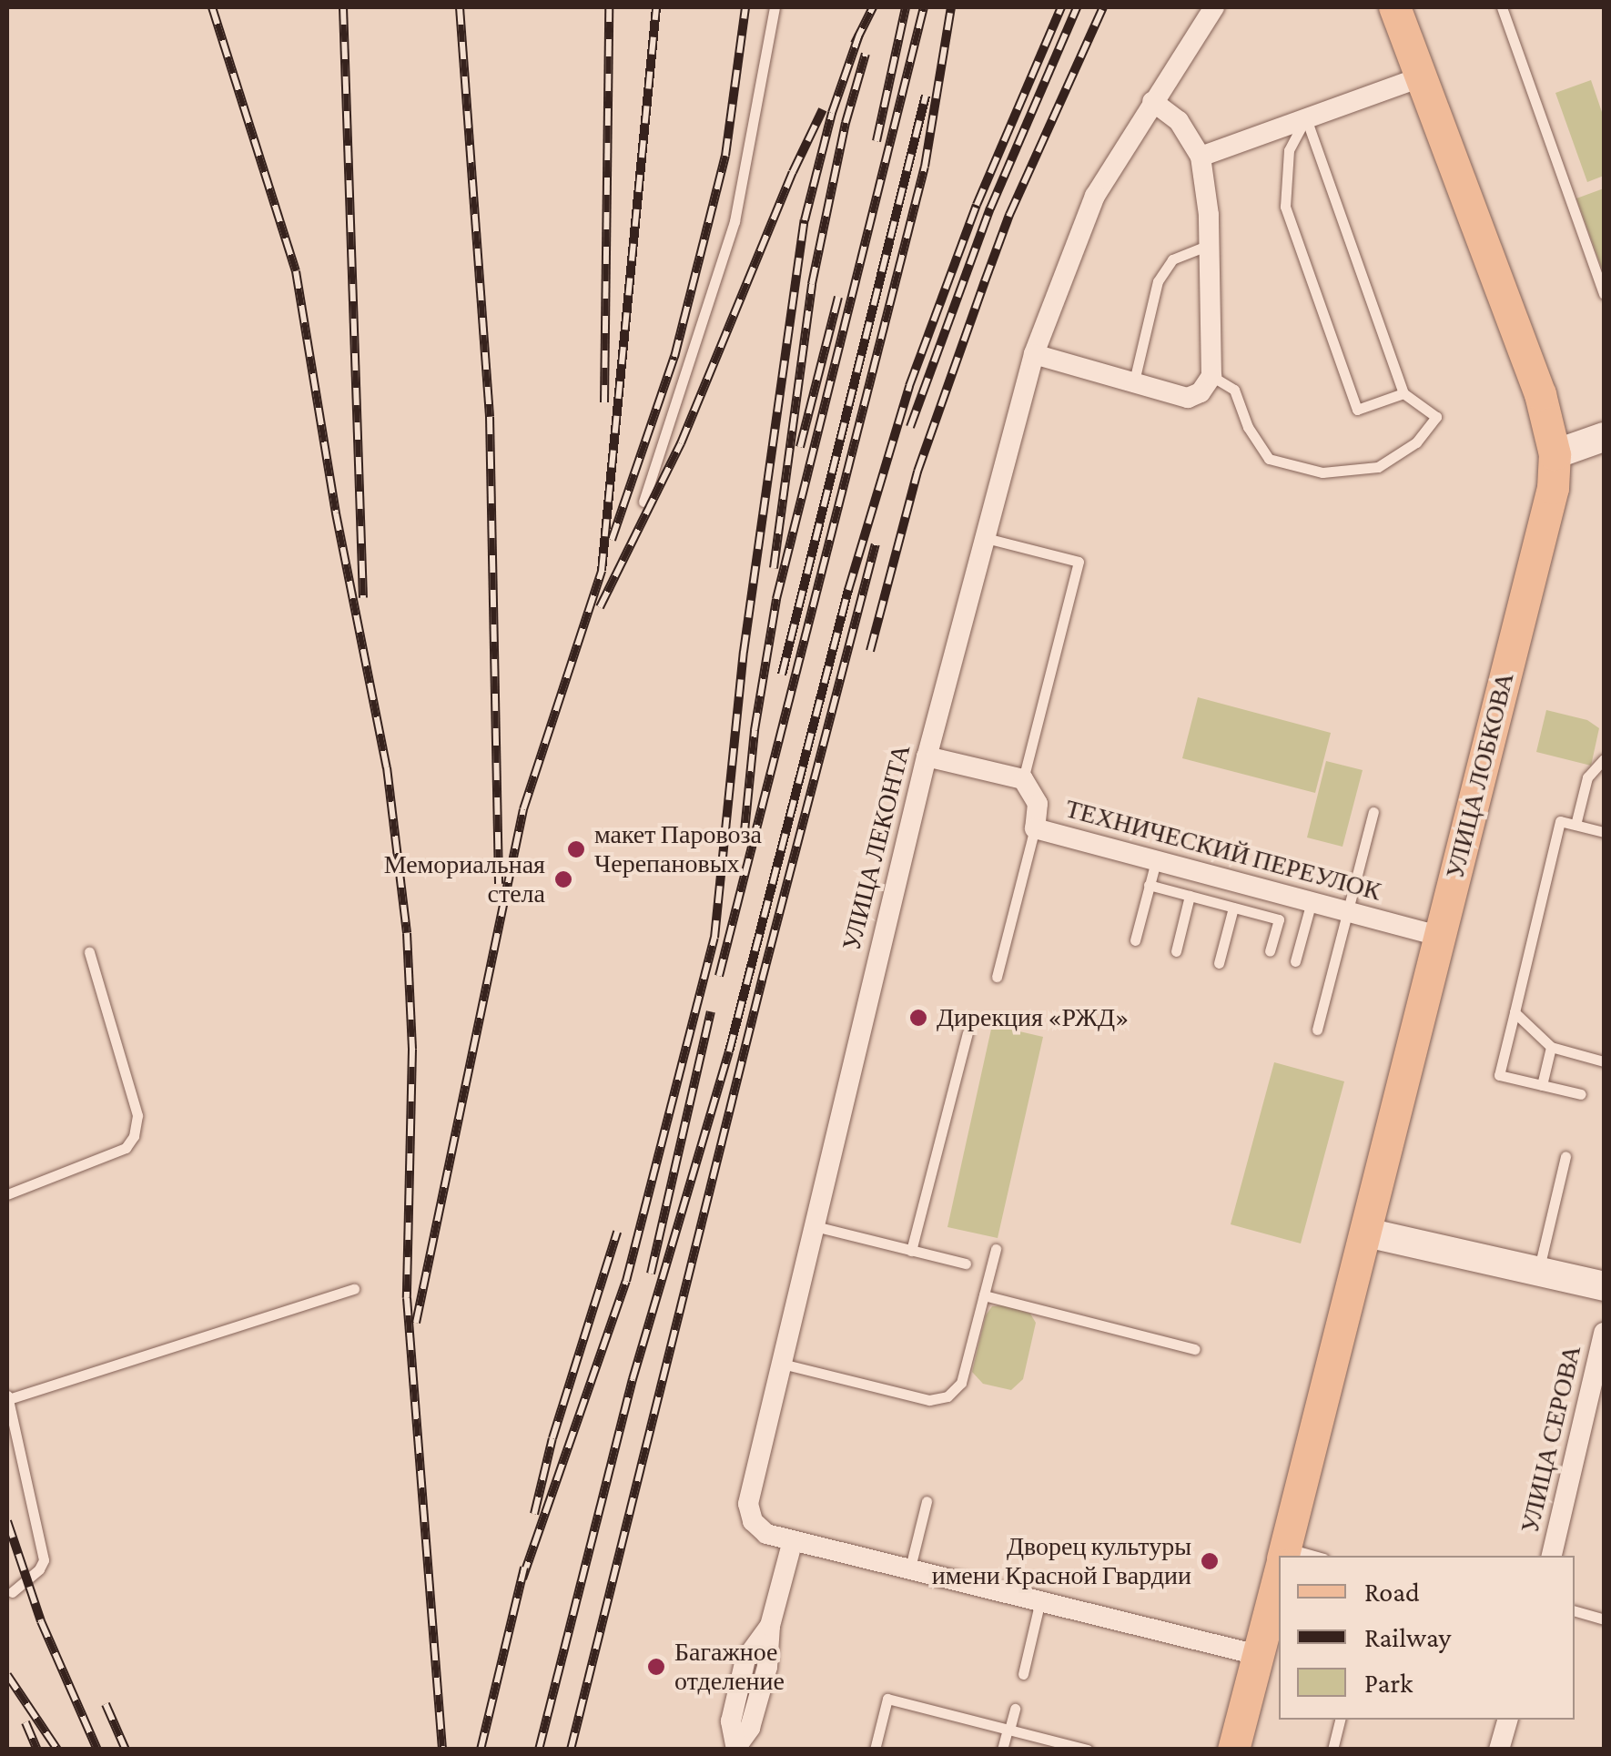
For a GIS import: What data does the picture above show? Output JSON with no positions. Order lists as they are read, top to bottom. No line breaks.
{"streets":{"main road":["УЛИЦА ЛОБКОВА"],"street":["УЛИЦА ЛЕКОНТА","ТЕХНИЧЕСКИЙ ПЕРЕУЛОК","УЛИЦА СЕРОВА"]},"crossings":[["УЛИЦА ЛОБКОВА","ТЕХНИЧЕСКИЙ ПЕРЕУЛОК"]],"places":["макет Паровоза Черепановых","Мемориальная стела","Дирекция «РЖД»","Дворец культуры имени Красной Гвардии","Багажное отделение"],"legend":["Road","Railway","Park"]}
